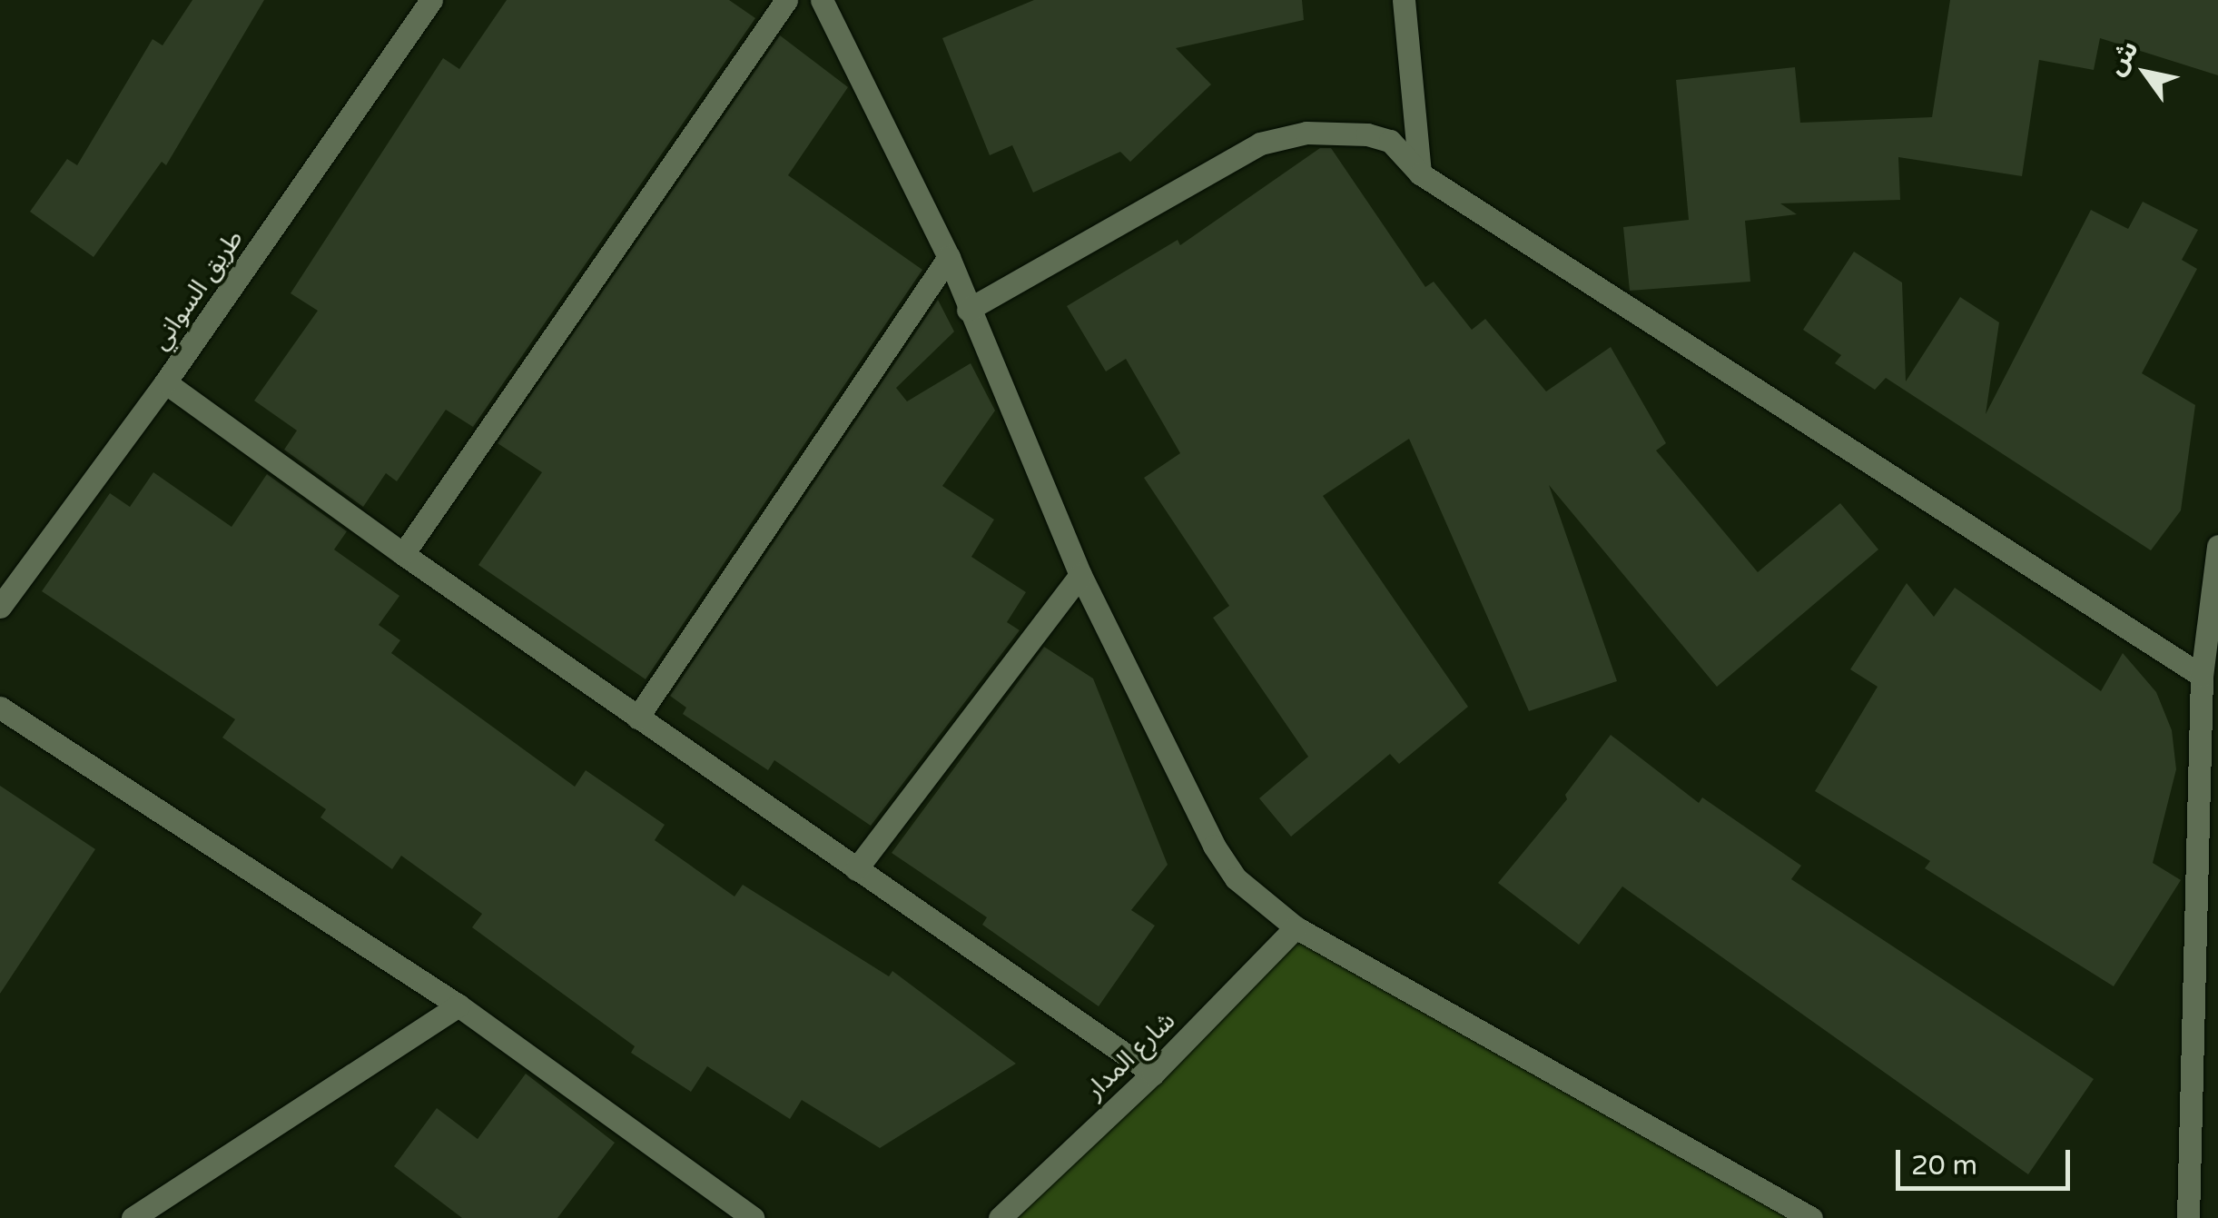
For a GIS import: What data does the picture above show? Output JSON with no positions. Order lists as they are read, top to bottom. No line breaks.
{"streets":{"street":["طريق السواني","شارع المدار"]},"scale_bar":"20 m","north":"top left"}
